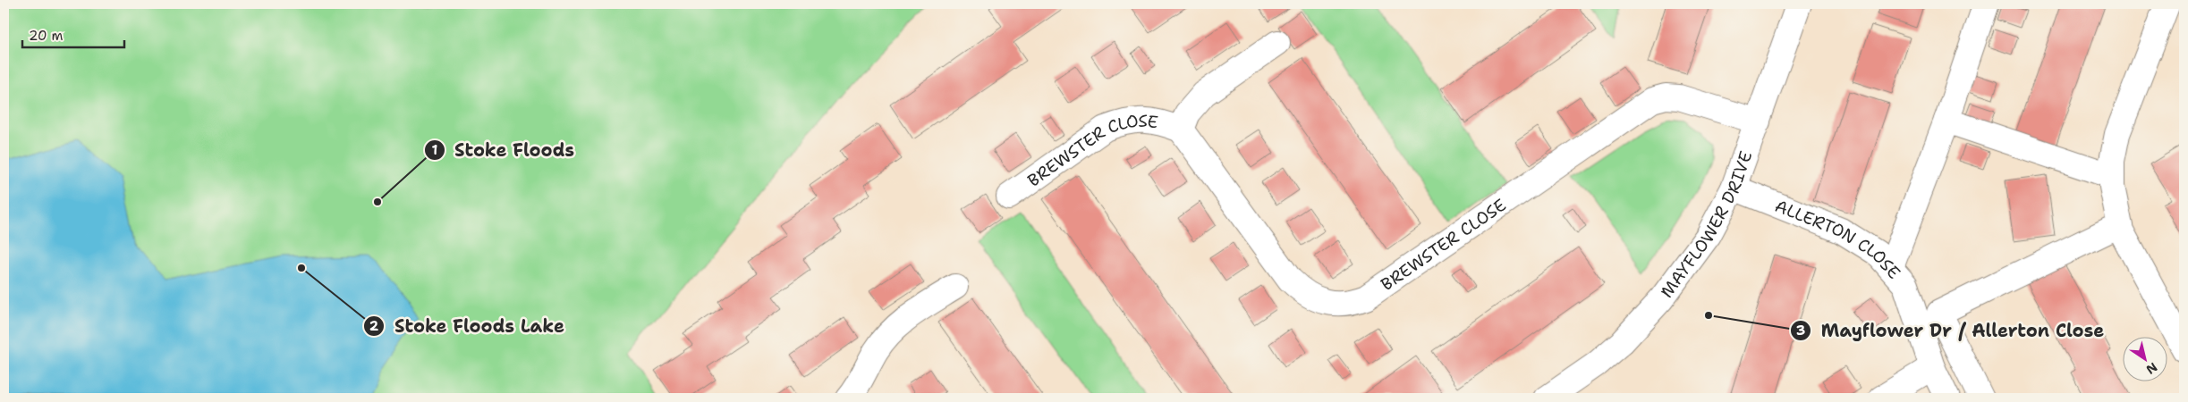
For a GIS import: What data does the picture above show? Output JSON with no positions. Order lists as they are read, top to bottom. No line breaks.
{"streets":{"street":["BREWSTER CLOSE","MAYFLOWER DRIVE","ALLERTON CLOSE"]},"crossings":[["BREWSTER CLOSE","MAYFLOWER DRIVE"],["MAYFLOWER DRIVE","ALLERTON CLOSE"]],"places":["Stoke Floods","Stoke Floods Lake","Mayflower Dr / Allerton Close"],"scale_bar":"20 m","north":"bottom right"}
